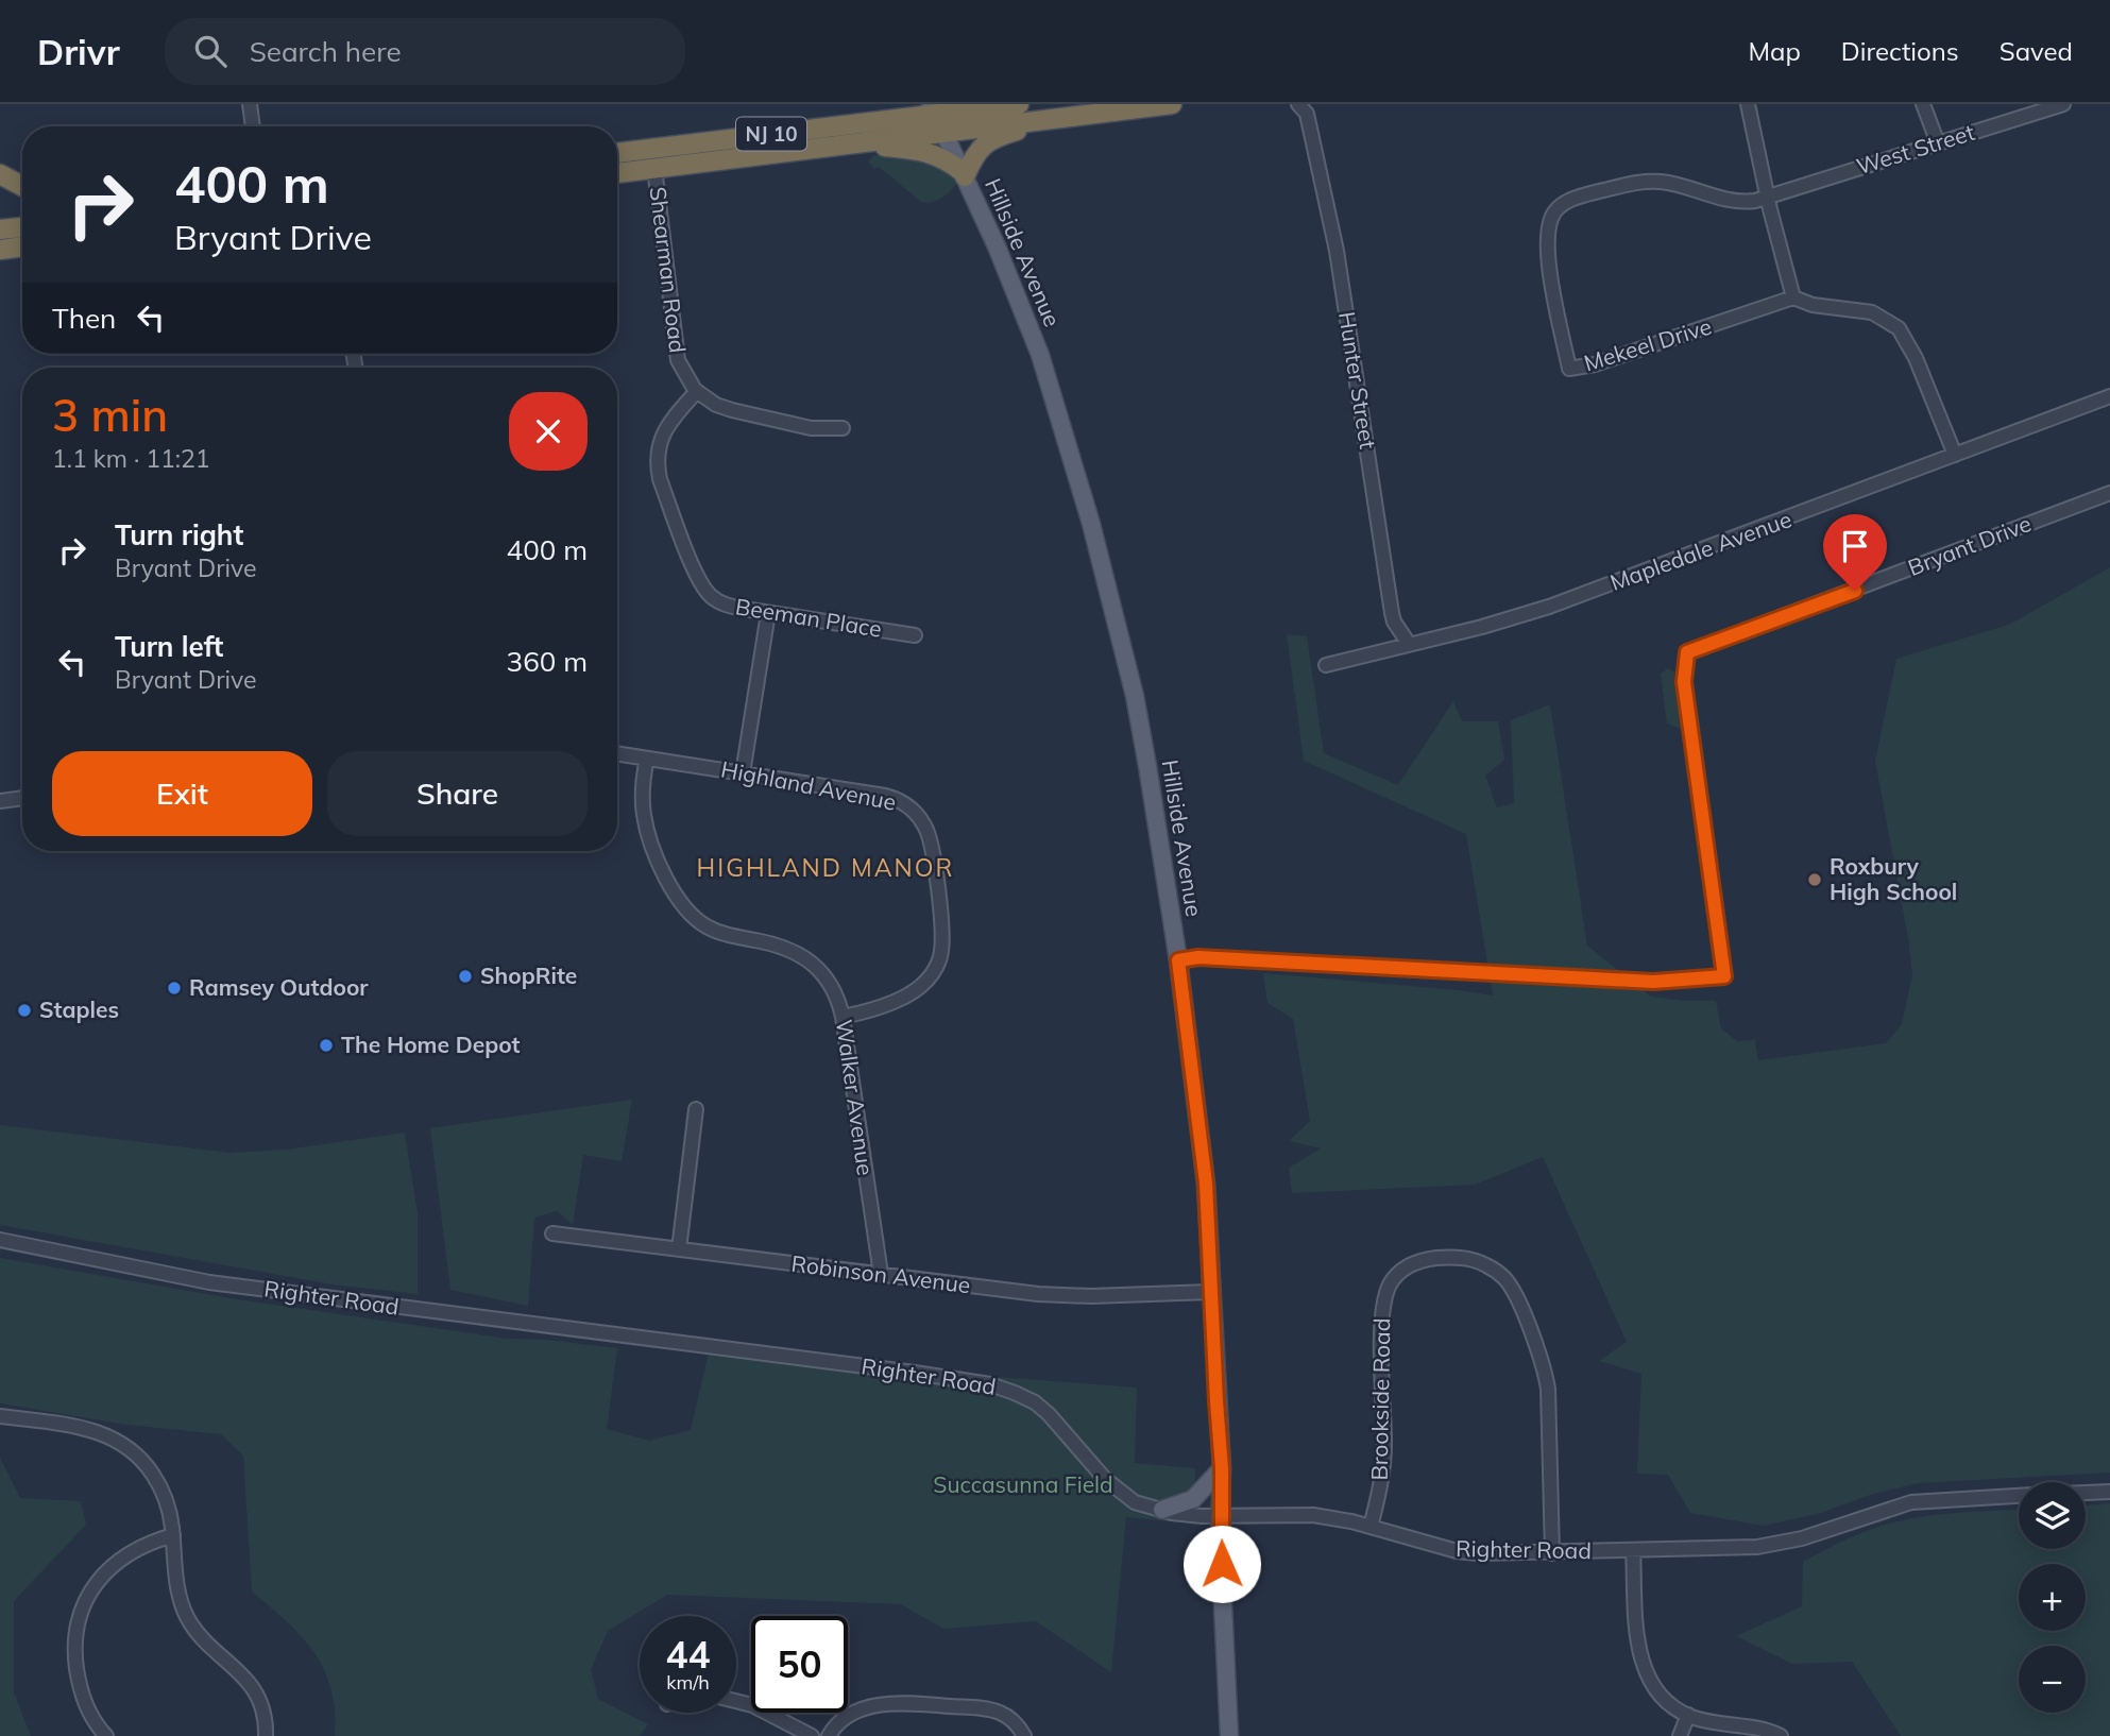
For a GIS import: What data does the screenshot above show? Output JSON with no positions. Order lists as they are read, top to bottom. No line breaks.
{"streets":{"highway":["NJ 10"],"main road":["Hillside Avenue"],"street":["West Street","Shearman Road","Mekeel Drive","Hunter Street","Bryant Drive","Mapledale Avenue","Beeman Place","Highland Avenue","Walker Avenue","Robinson Avenue","Righter Road","Brookside Road"]},"crossings":[["NJ 10","Hillside Avenue"],["NJ 10","Shearman Road"],["West Street","Mekeel Drive"],["Hillside Avenue","Bryant Drive"],["Hillside Avenue","Robinson Avenue"],["Hillside Avenue","Righter Road"],["Shearman Road","Beeman Place"],["Hunter Street","Mapledale Avenue"],["Highland Avenue","Walker Avenue"],["Walker Avenue","Robinson Avenue"],["Righter Road","Brookside Road"]],"districts":["HIGHLAND MANOR"],"parks":["Succasunna Field"],"places":["Roxbury High School","ShopRite","Ramsey Outdoor","Staples","The Home Depot"],"page":{"header":"Drivr","search":"Search here","nav":["Map","Directions","Saved"],"turn":["400 m","Bryant Drive"],"then":"Then","heading":["3 min","1.1 km · 11:21"],"list":[{"name":"Turn right","note":"Bryant Drive","value":"400 m"},{"name":"Turn left","note":"Bryant Drive","value":"360 m"}],"buttons":["Exit","Share"],"map_buttons":["+","−"],"speed":"44 km/h","limit":"50"}}
